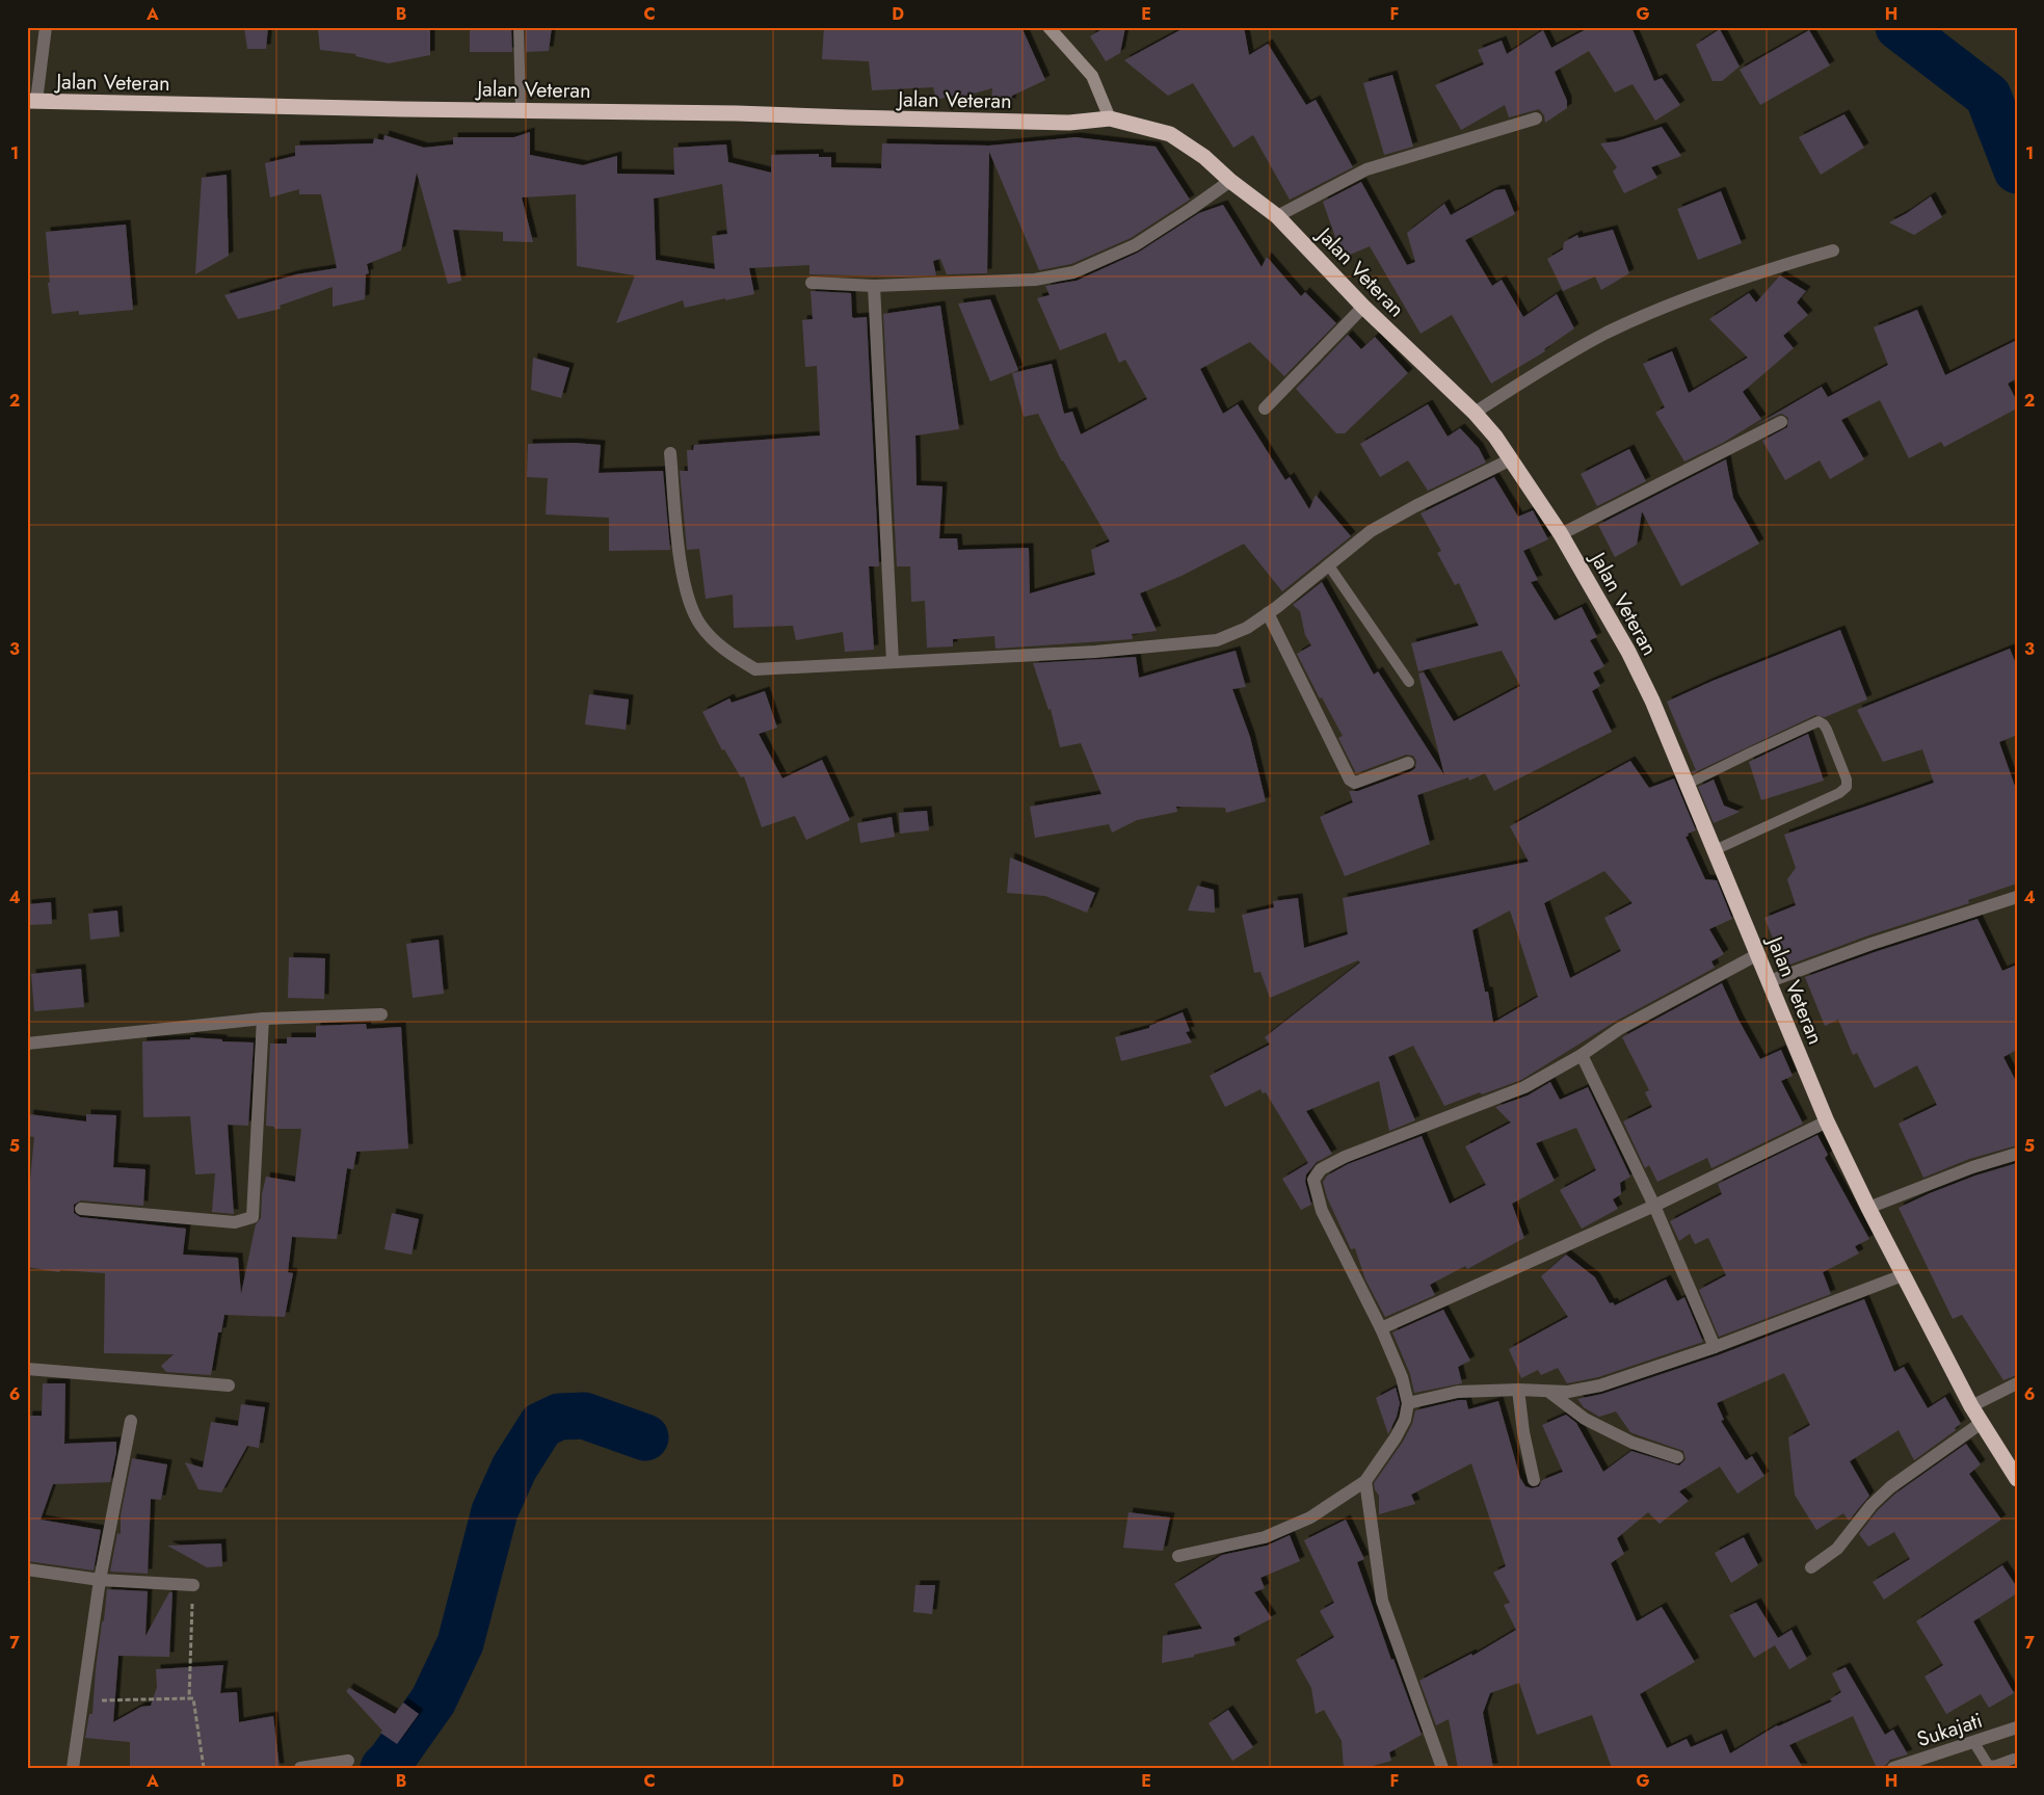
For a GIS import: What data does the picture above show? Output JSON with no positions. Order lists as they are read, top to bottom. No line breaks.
{"streets":{"highway":["Jalan Veteran"],"street":["Sukajati"]},"grid":{"columns":["A","B","C","D","E","F","G","H"],"rows":["1","2","3","4","5","6","7"]}}
